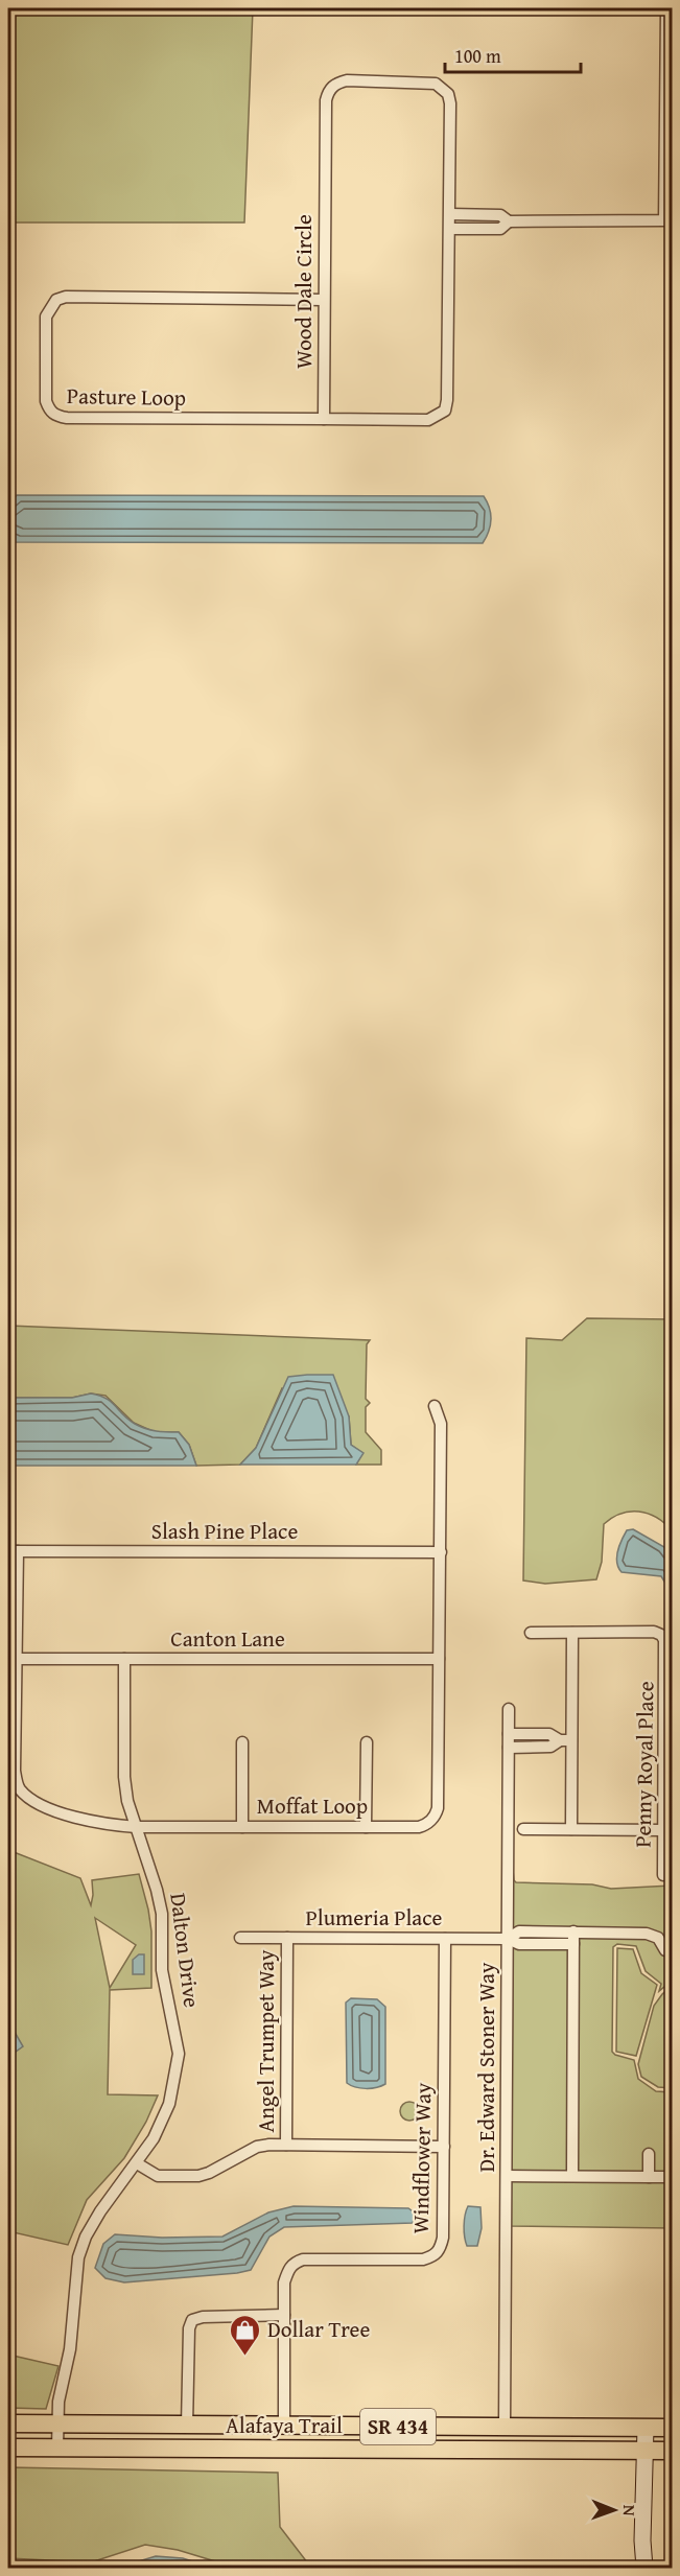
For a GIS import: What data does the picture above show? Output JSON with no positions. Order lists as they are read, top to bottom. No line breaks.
{"streets":{"main road":["Alafaya Trail","SR 434"],"street":["Wood Dale Circle","Pasture Loop","Slash Pine Place","Canton Lane","Penny Royal Place","Moffat Loop","Plumeria Place","Dalton Drive","Angel Trumpet Way","Dr. Edward Stoner Way","Windflower Way"]},"crossings":[["Wood Dale Circle","Pasture Loop"],["Slash Pine Place","Moffat Loop"],["Canton Lane","Moffat Loop"],["Canton Lane","Dalton Drive"],["Moffat Loop","Dalton Drive"],["Plumeria Place","Angel Trumpet Way"],["Plumeria Place","Dr. Edward Stoner Way"],["Plumeria Place","Windflower Way"],["Dalton Drive","Alafaya Trail"],["Dr. Edward Stoner Way","Alafaya Trail"],["Windflower Way","Alafaya Trail"]],"places":{"shop":["Dollar Tree"]},"scale_bar":"100 m","north":"right"}
